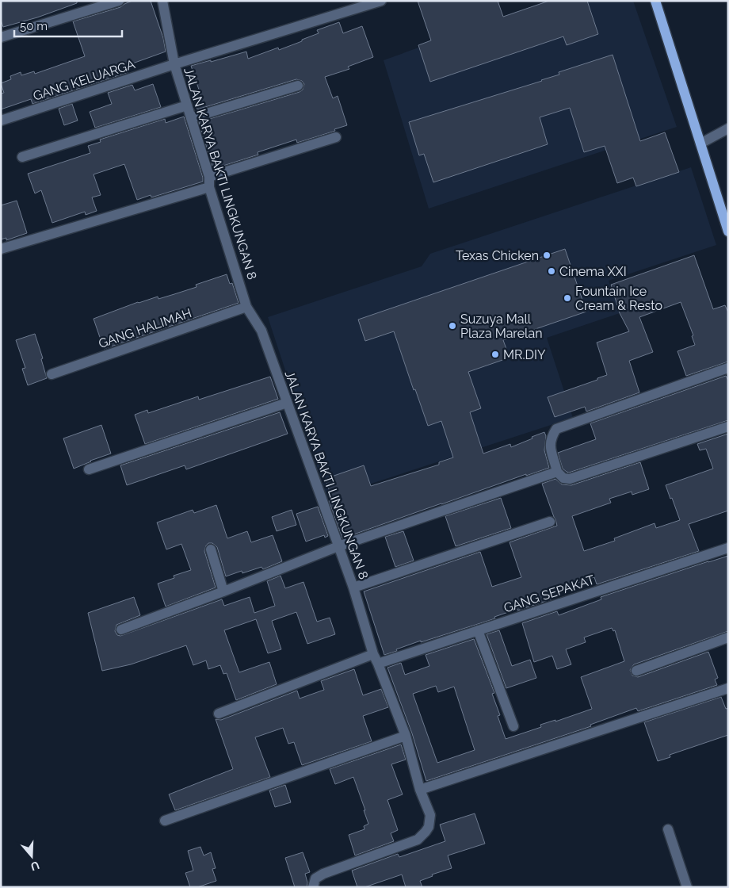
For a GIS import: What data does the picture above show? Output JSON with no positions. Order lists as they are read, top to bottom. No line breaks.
{"streets":{"street":["GANG KELUARGA","JALAN KARYA BAKTI LINGKUNGAN 8","GANG HALIMAH","GANG SEPAKAT"]},"crossings":[["GANG KELUARGA","JALAN KARYA BAKTI LINGKUNGAN 8"],["JALAN KARYA BAKTI LINGKUNGAN 8","GANG HALIMAH"],["JALAN KARYA BAKTI LINGKUNGAN 8","GANG SEPAKAT"]],"places":["Texas Chicken","Cinema XXI","Fountain Ice Cream & Resto","Suzuya Mall Plaza Marelan","MR.DIY"],"scale_bar":"50 m","north":"bottom"}
